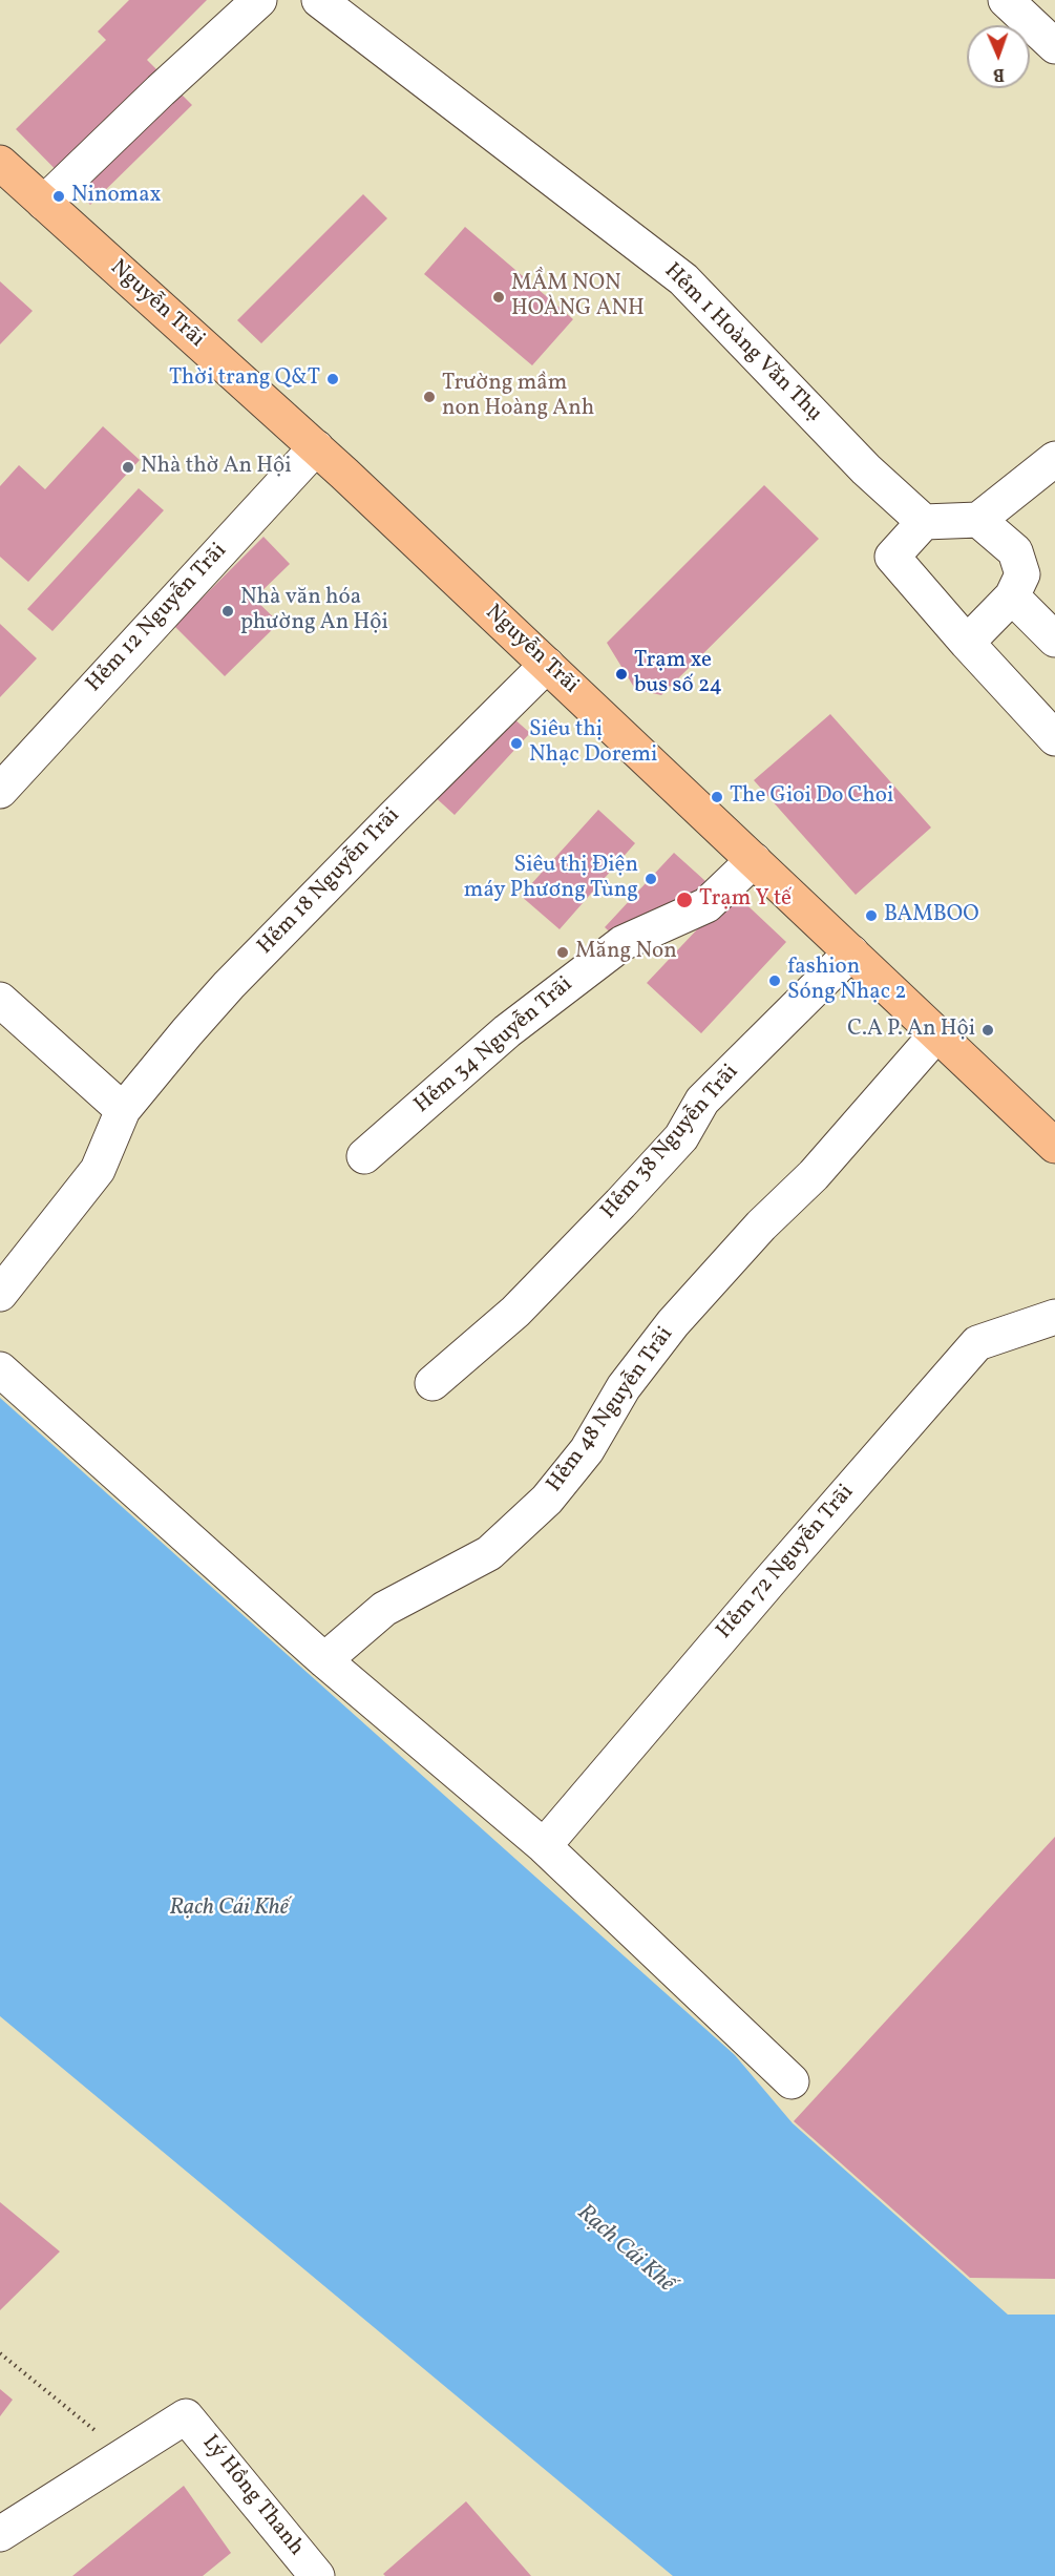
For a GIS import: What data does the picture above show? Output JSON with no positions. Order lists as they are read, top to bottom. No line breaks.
{"streets":{"main road":["Nguyễn Trãi"],"street":["Hẻm 1 Hoàng Văn Thụ","Hẻm 12 Nguyễn Trãi","Hẻm 18 Nguyễn Trãi","Hẻm 34 Nguyễn Trãi","Hẻm 38 Nguyễn Trãi","Hẻm 48 Nguyễn Trãi","Hẻm 72 Nguyễn Trãi","Lý Hồng Thanh"]},"crossings":[["Nguyễn Trãi","Hẻm 12 Nguyễn Trãi"],["Nguyễn Trãi","Hẻm 18 Nguyễn Trãi"],["Nguyễn Trãi","Hẻm 34 Nguyễn Trãi"],["Nguyễn Trãi","Hẻm 38 Nguyễn Trãi"],["Nguyễn Trãi","Hẻm 48 Nguyễn Trãi"]],"water":["Rạch Cái Khế"],"places":["Ninomax","MẦM NON HOÀNG ANH","Thời trang Q&T","Trường mầm non Hoàng Anh","Nhà thờ An Hội","Nhà văn hóa phường An Hội","Trạm xe bus số 24","Siêu thị Nhạc Doremi","The Gioi Do Choi","Siêu thị Điện máy Phương Tùng","Trạm Y tế","BAMBOO","Măng Non","fashion Sóng Nhạc 2","C.A P. An Hội"],"north":"bottom"}
